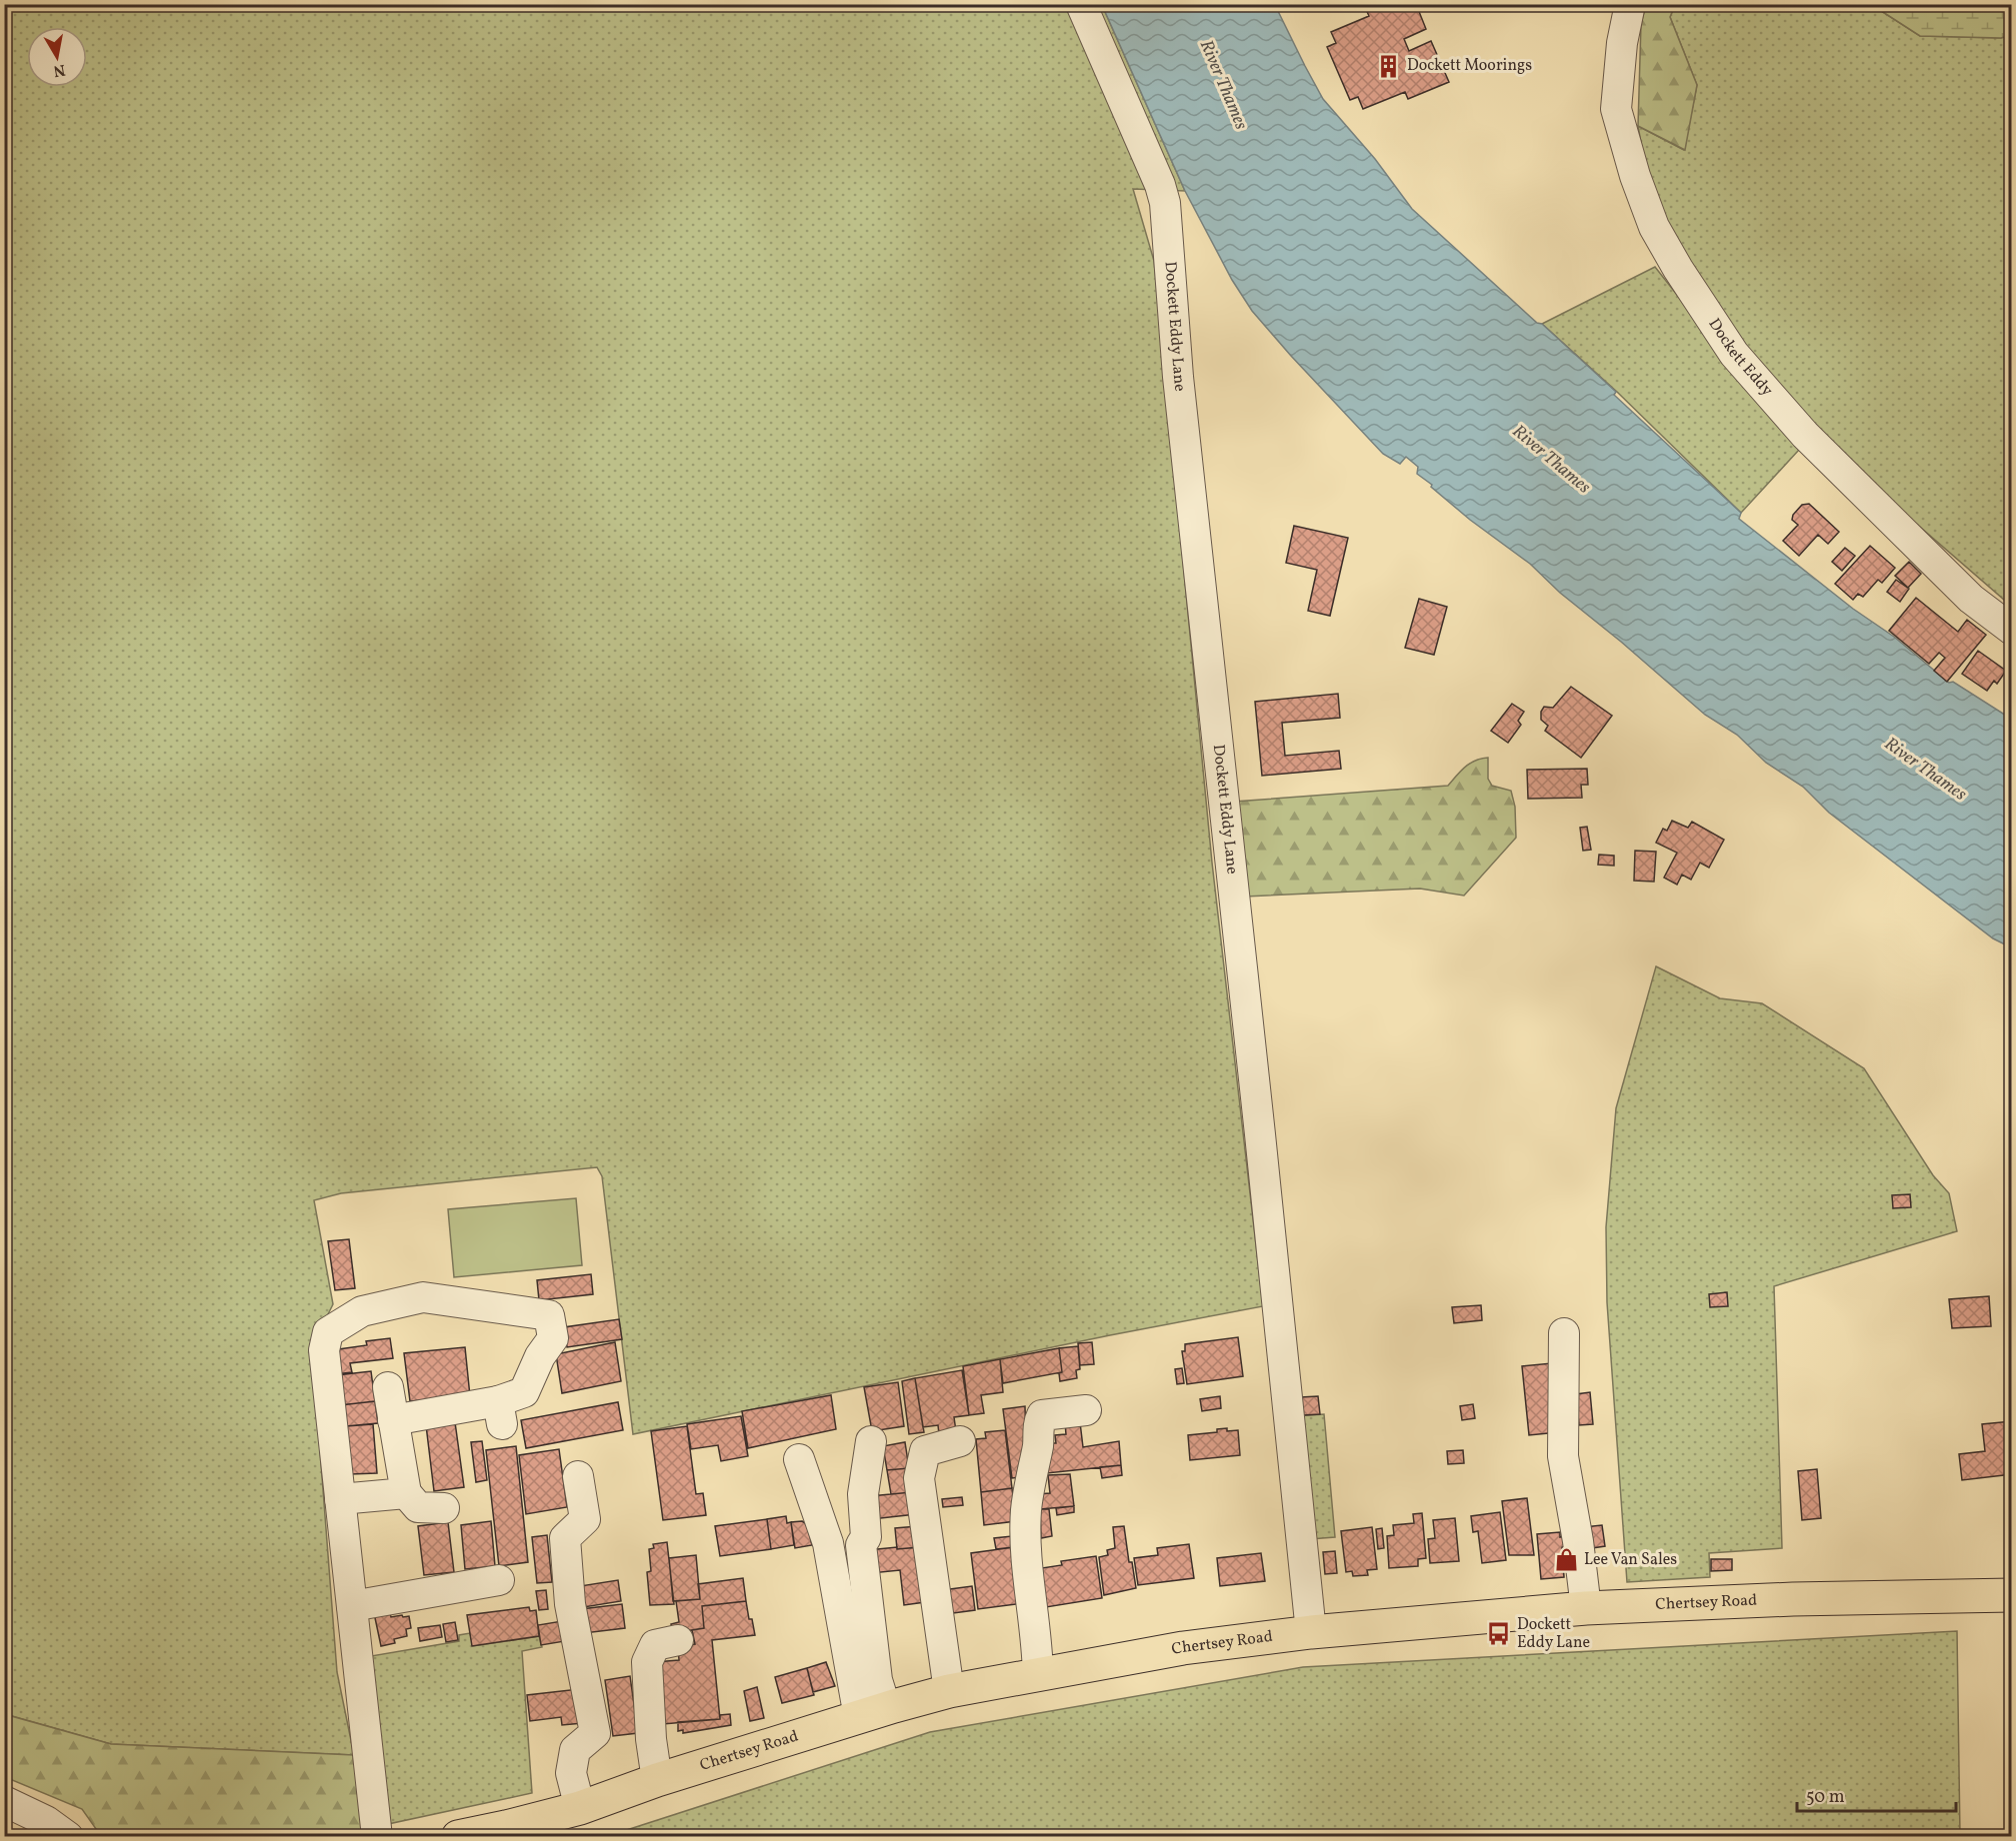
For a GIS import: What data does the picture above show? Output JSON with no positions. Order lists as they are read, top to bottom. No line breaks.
{"streets":{"main road":["Chertsey Road"],"street":["Dockett Eddy Lane","Dockett Eddy"]},"crossings":[["Dockett Eddy Lane","Chertsey Road"]],"water":["River Thames"],"places":{"building":["Dockett Moorings"],"shop":["Lee Van Sales"],"bus stop":["Dockett Eddy Lane"]},"scale_bar":"50 m","north":"bottom"}
